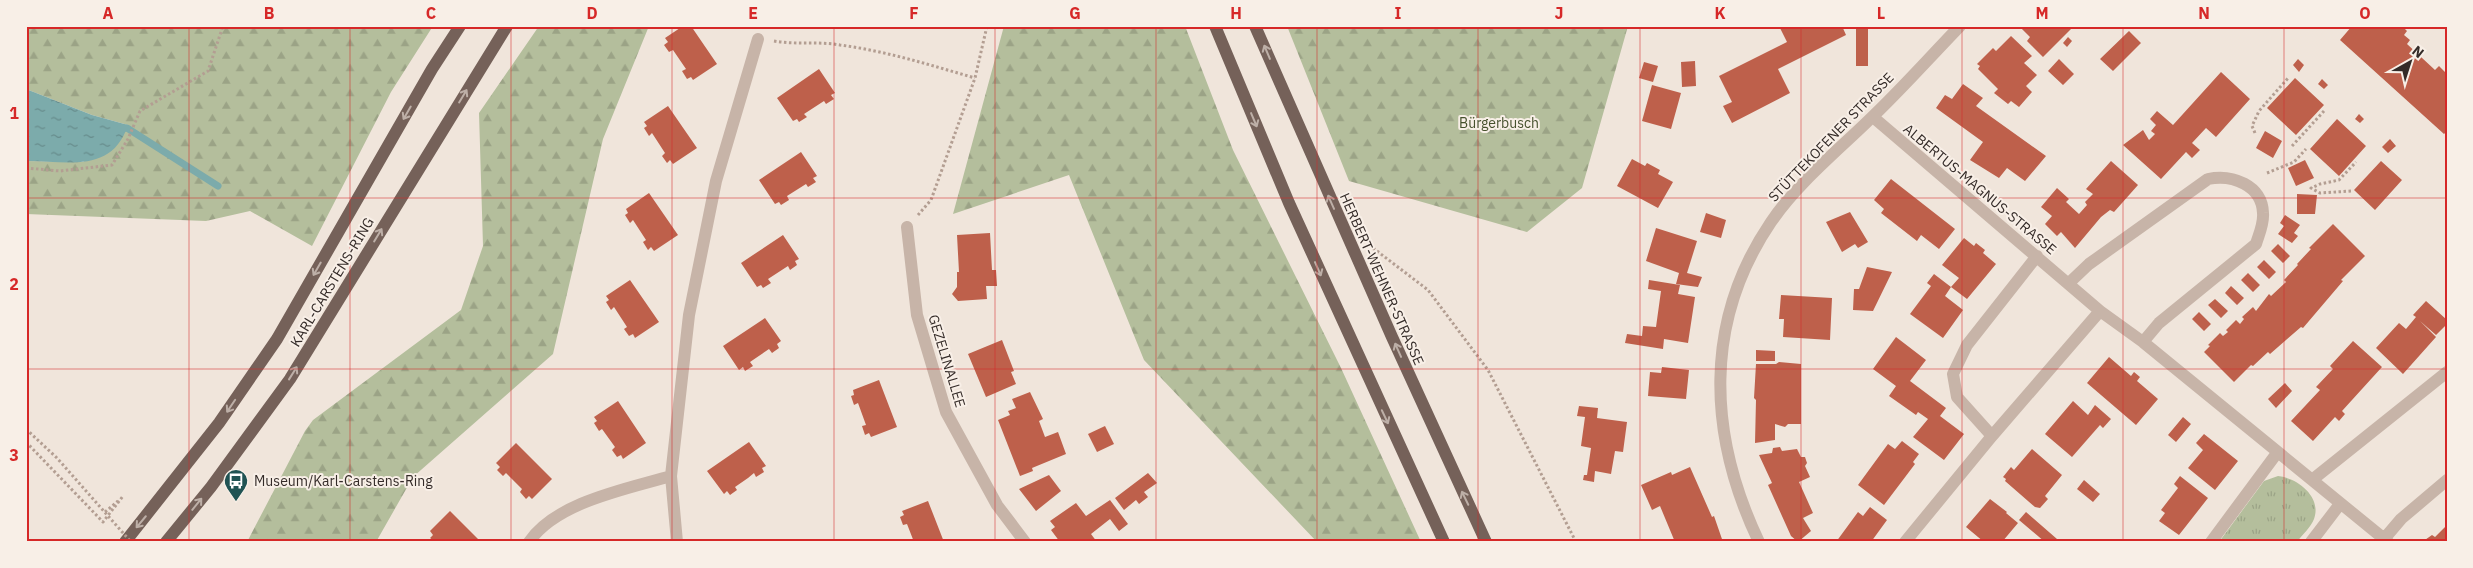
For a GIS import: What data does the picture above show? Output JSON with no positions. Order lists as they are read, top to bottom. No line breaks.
{"streets":{"main road":["HERBERT-WEHNER-STRASSE","KARL-CARSTENS-RING"],"street":["STÜTTEKOFENER STRASSE","ALBERTUS-MAGNUS-STRASSE","GEZELINALLEE"]},"crossings":[["STÜTTEKOFENER STRASSE","ALBERTUS-MAGNUS-STRASSE"]],"parks":["Bürgerbusch"],"places":{"bus stop":["Museum/Karl-Carstens-Ring"]},"north":"top right","grid":{"columns":["A","B","C","D","E","F","G","H","I","J","K","L","M","N","O"],"rows":["1","2","3"]}}
